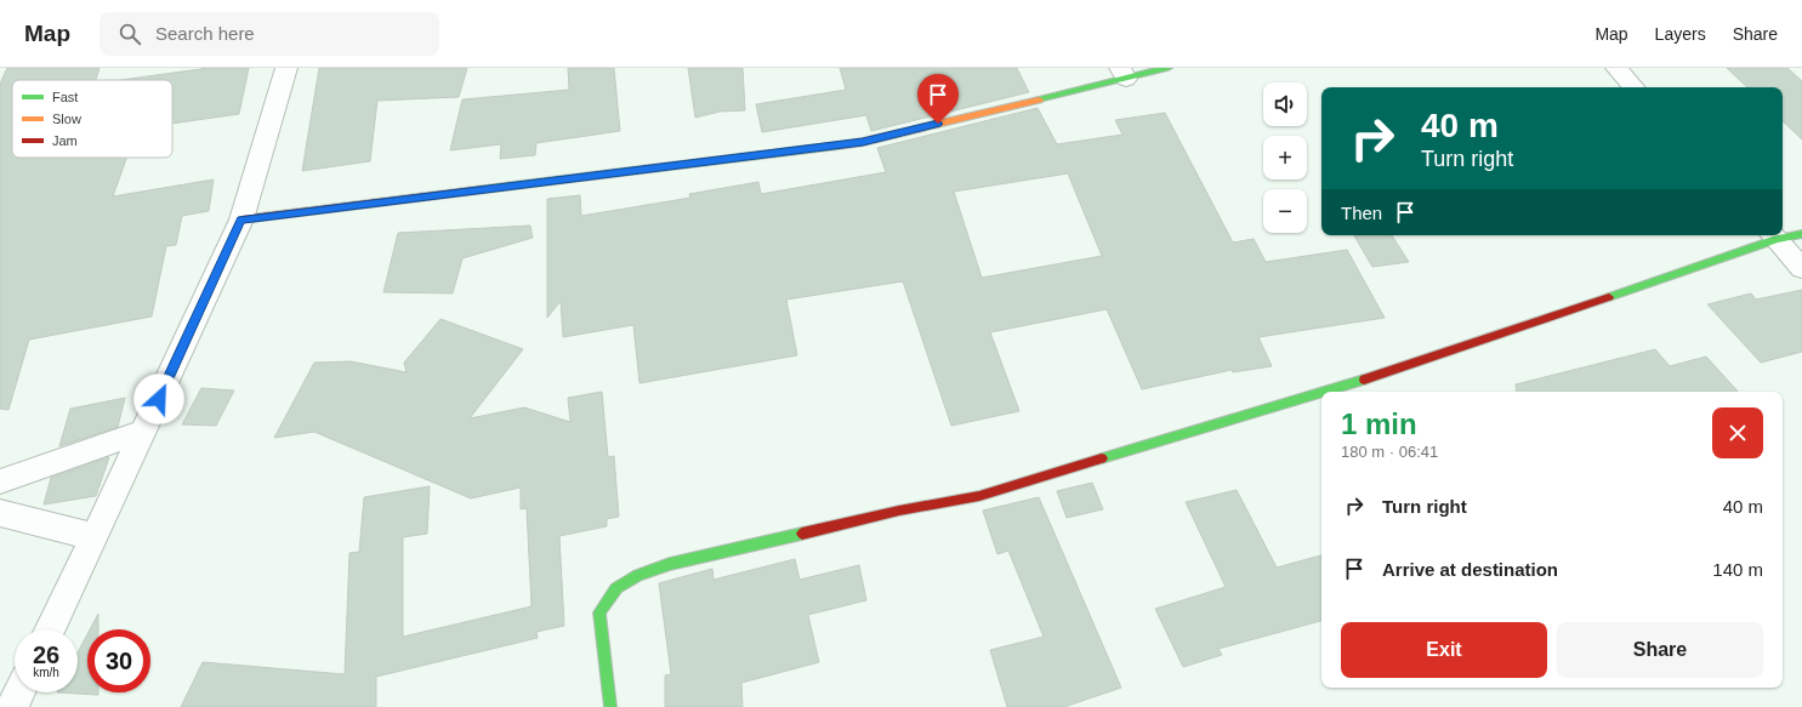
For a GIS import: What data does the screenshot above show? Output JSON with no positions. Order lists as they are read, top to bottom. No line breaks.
{"legend":["Fast","Slow","Jam"],"page":{"header":"Map","search":"Search here","nav":["Map","Layers","Share"],"map_buttons":["+","−"],"turn":["40 m","Turn right"],"then":"Then","heading":["1 min","180 m · 06:41"],"list":[{"name":"Turn right","value":"40 m"},{"name":"Arrive at destination","value":"140 m"}],"buttons":["Exit","Share"],"speed":"26 km/h","limit":"30"}}
